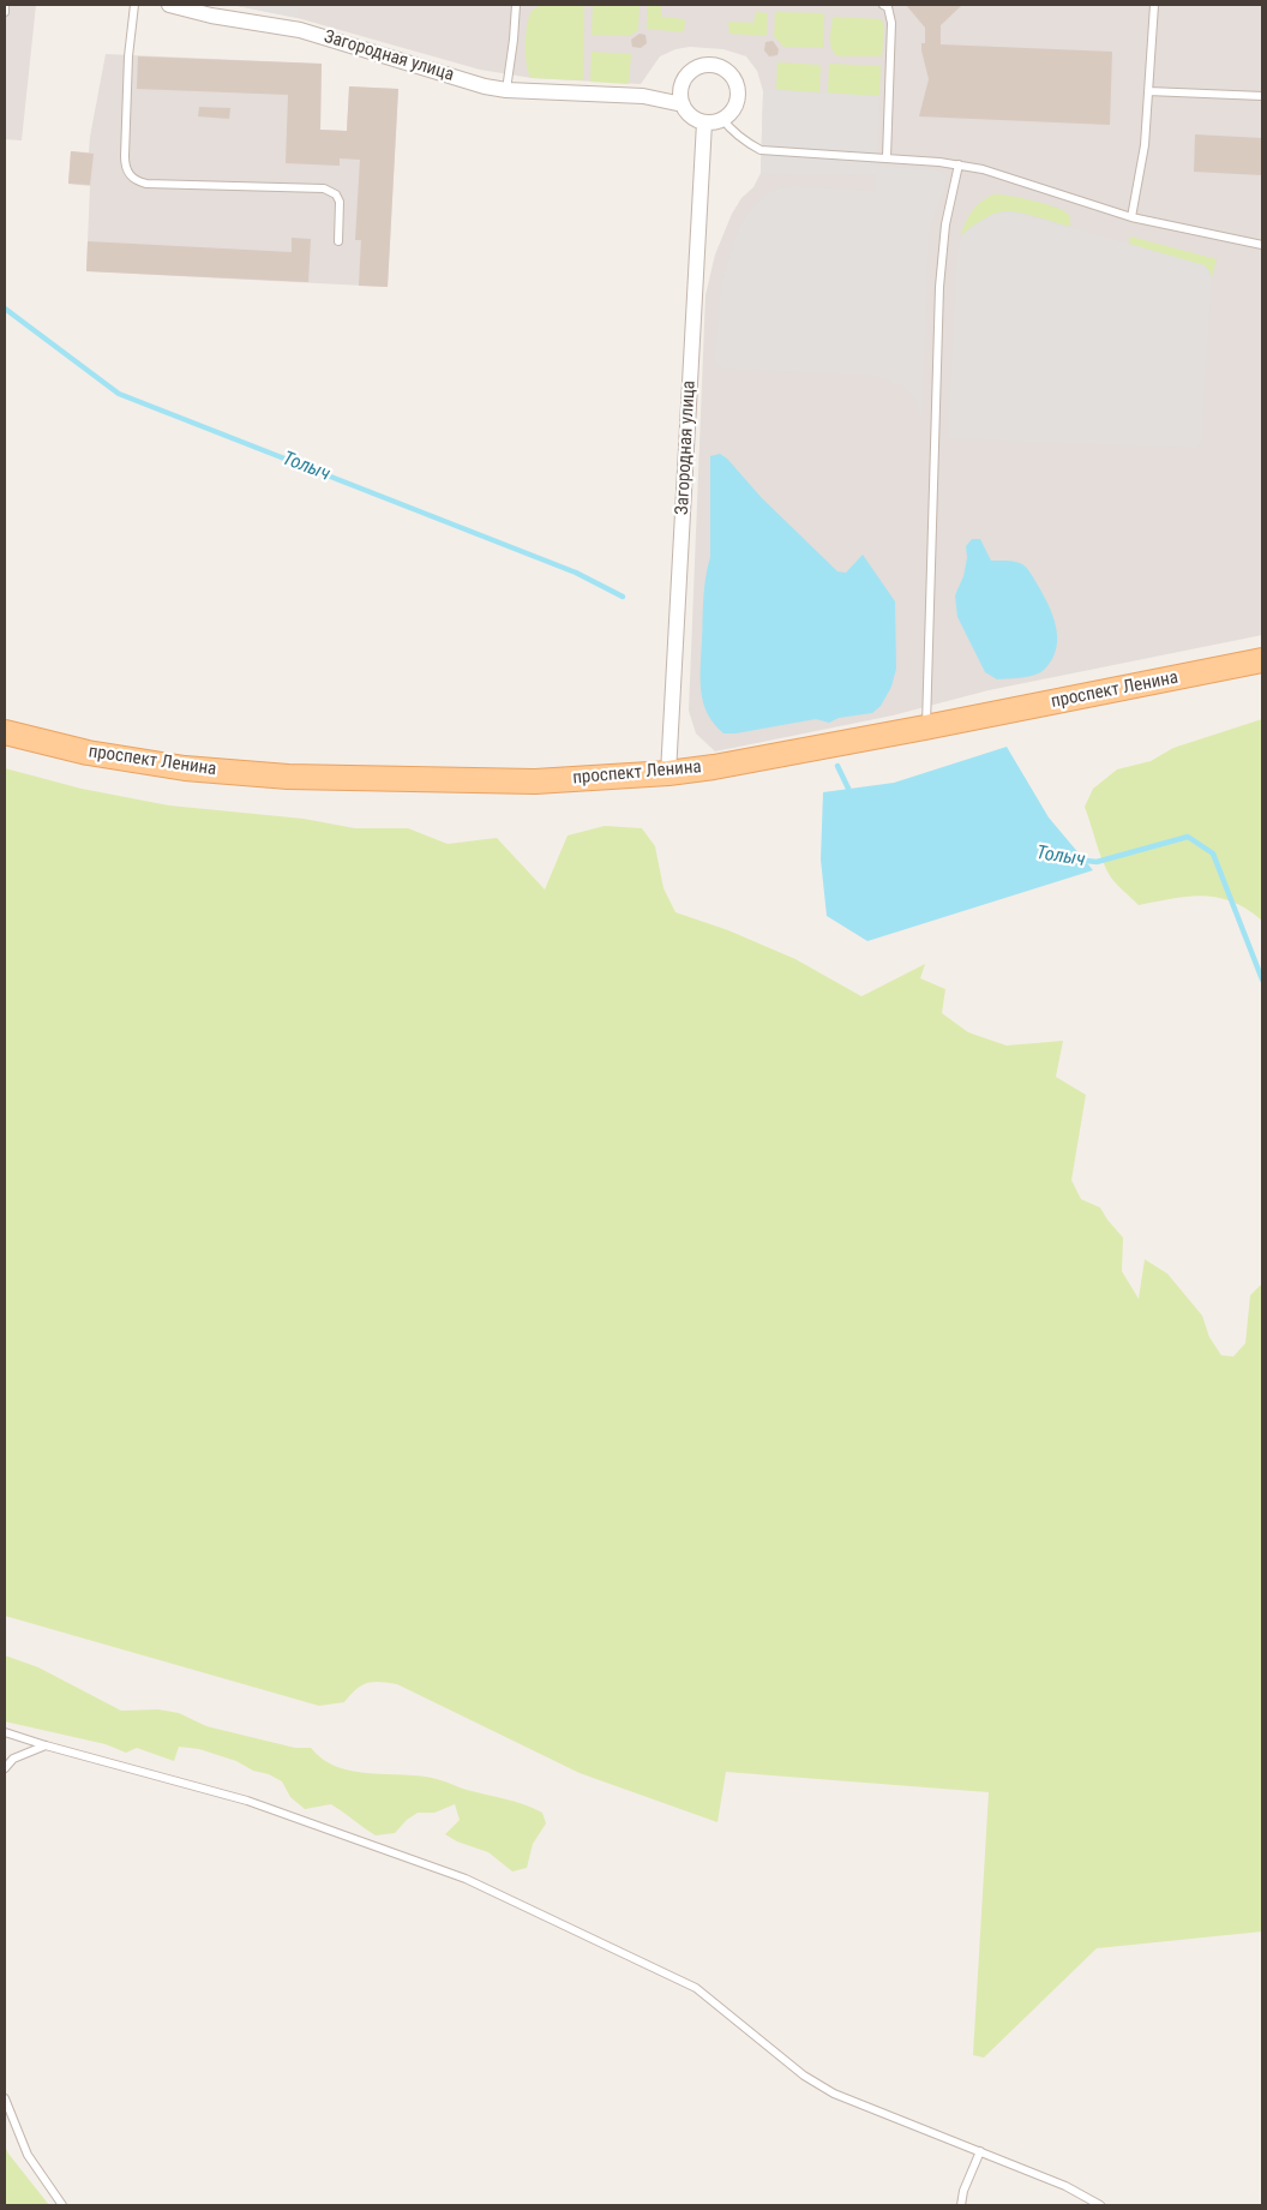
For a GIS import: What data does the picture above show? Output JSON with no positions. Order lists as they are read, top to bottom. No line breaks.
{"streets":{"main road":["проспект Ленина"],"street":["Загородная улица"]},"crossings":[["Загородная улица","проспект Ленина"]],"water":["Толыч"]}
